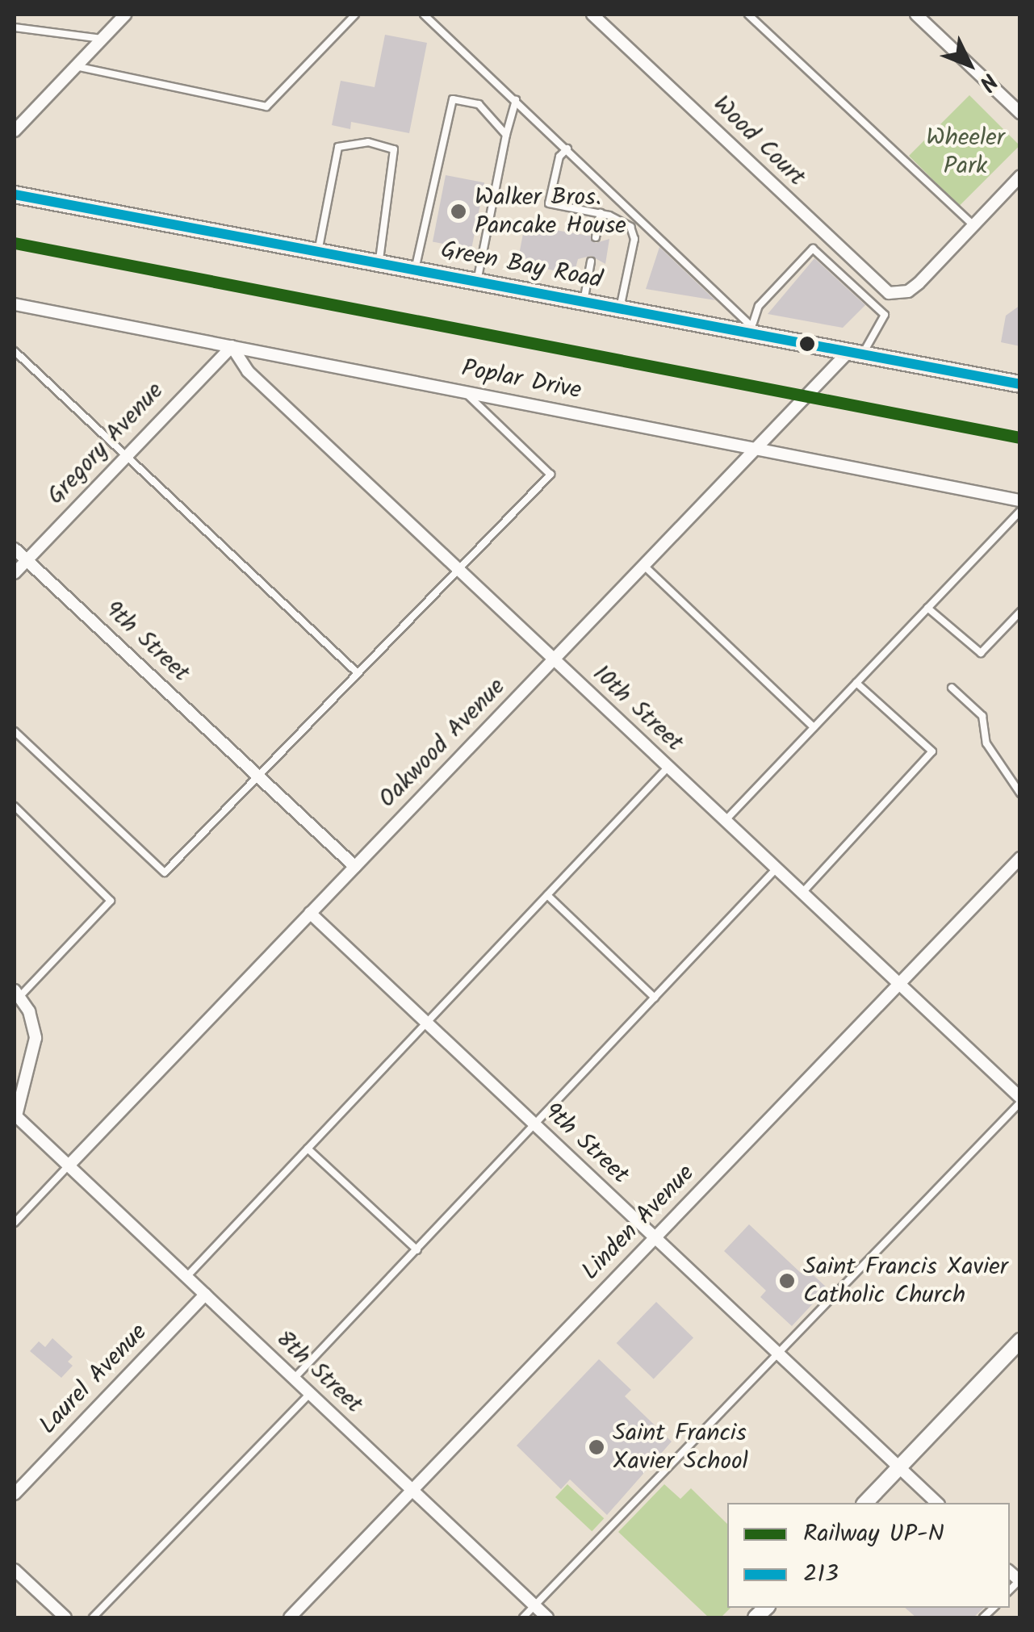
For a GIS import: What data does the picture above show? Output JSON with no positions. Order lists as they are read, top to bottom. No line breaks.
{"streets":{"main road":["Green Bay Road"],"street":["Wood Court","Poplar Drive","Gregory Avenue","9th Street","10th Street","Oakwood Avenue","Linden Avenue","8th Street","Laurel Avenue"]},"crossings":[["Green Bay Road","Oakwood Avenue"],["Poplar Drive","Gregory Avenue"],["Poplar Drive","10th Street"],["Poplar Drive","Oakwood Avenue"],["Gregory Avenue","9th Street"],["Gregory Avenue","10th Street"],["9th Street","Oakwood Avenue"],["9th Street","Linden Avenue"],["10th Street","Oakwood Avenue"],["10th Street","Linden Avenue"],["Oakwood Avenue","8th Street"],["Linden Avenue","8th Street"],["8th Street","Laurel Avenue"]],"parks":["Wheeler Park"],"places":["Walker Bros. Pancake House","Saint Francis Xavier Catholic Church","Saint Francis Xavier School"],"lines":["transit line 213","rail line UP-N"],"legend":["Railway UP-N","213"],"north":"bottom right"}
